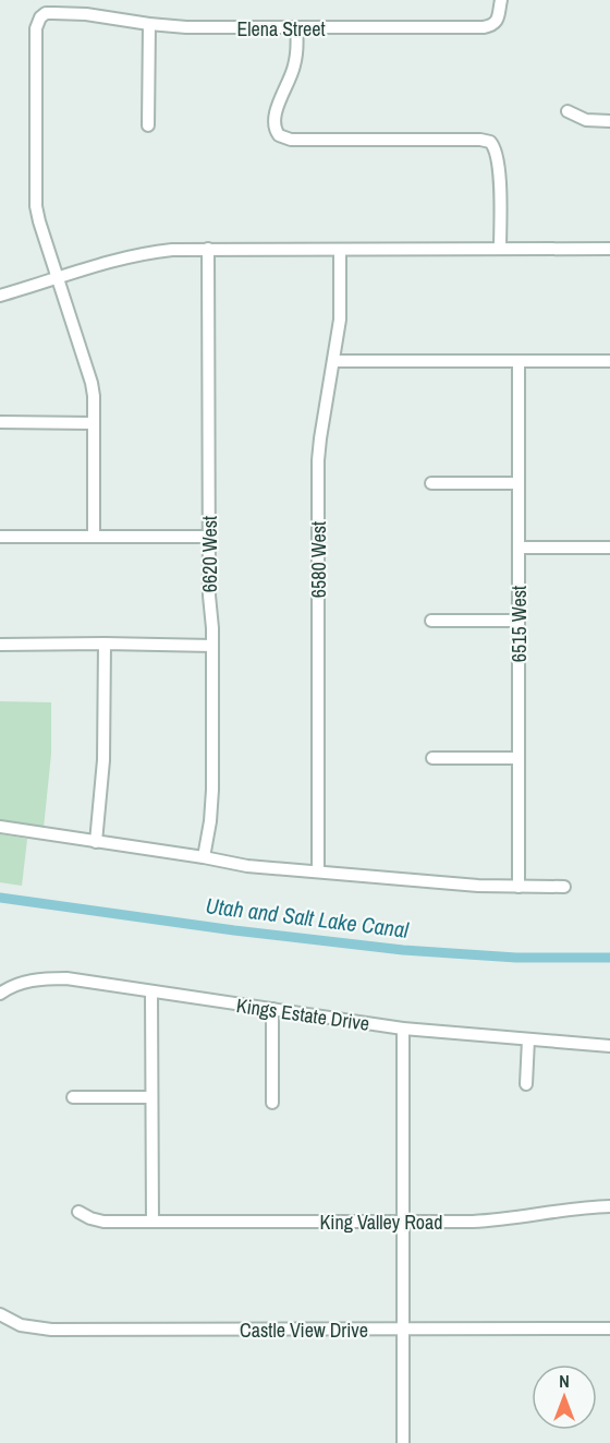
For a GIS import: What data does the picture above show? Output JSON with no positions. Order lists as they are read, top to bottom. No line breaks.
{"streets":{"street":["Elena Street","6620 West","6580 West","6515 West","Kings Estate Drive","King Valley Road","Castle View Drive"]},"water":["Utah and Salt Lake Canal"],"north":"top"}
